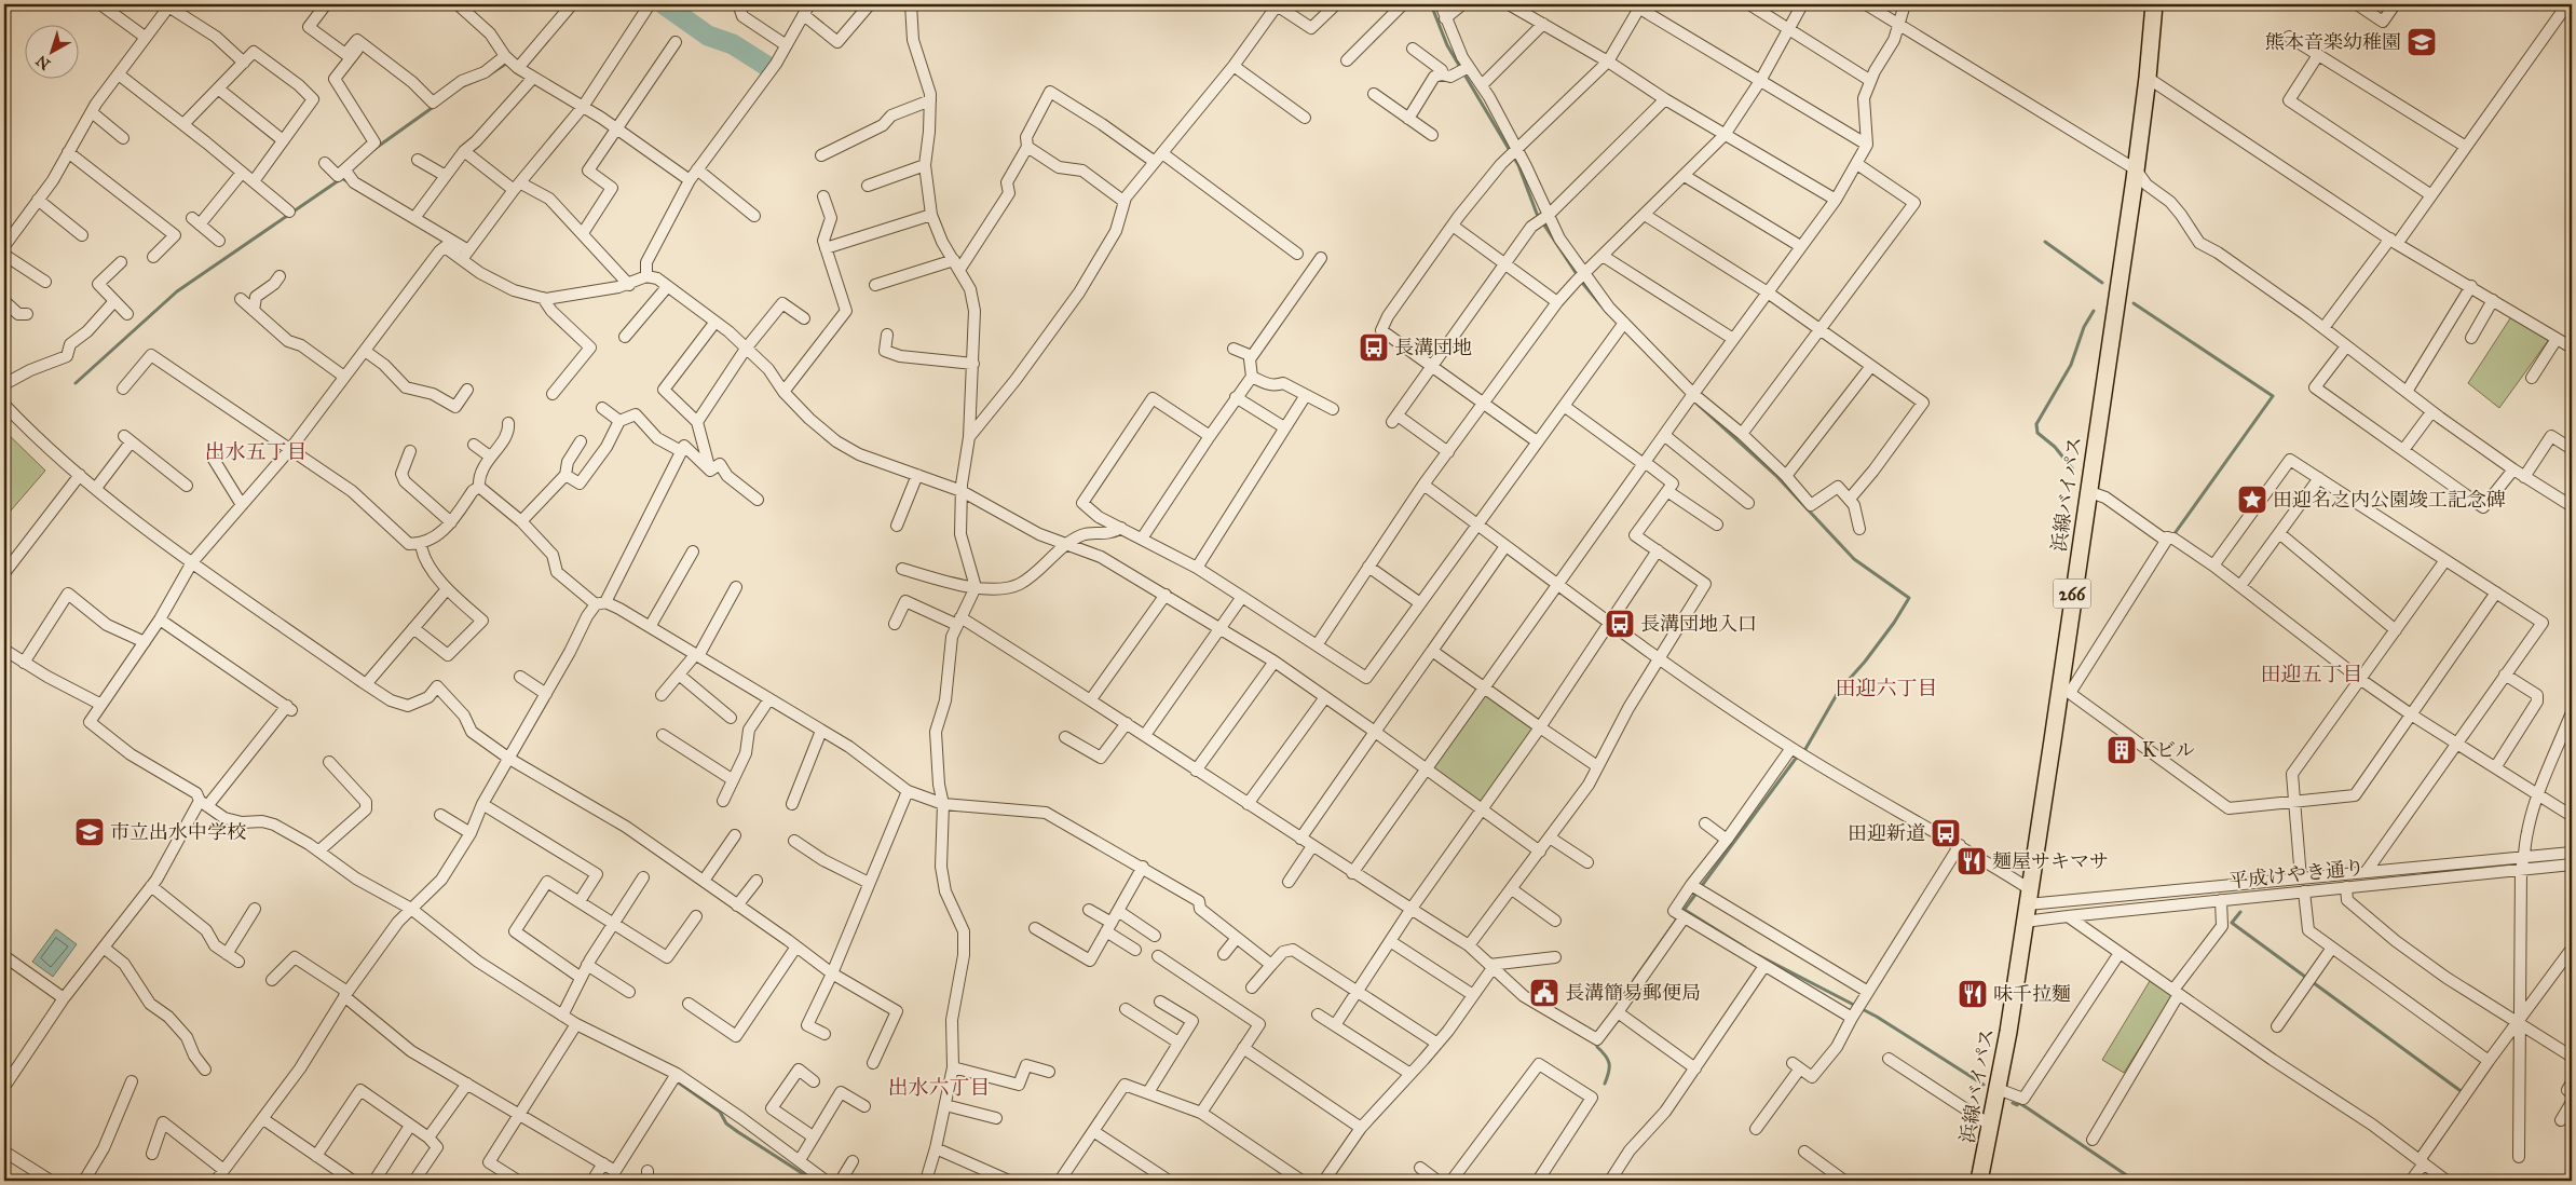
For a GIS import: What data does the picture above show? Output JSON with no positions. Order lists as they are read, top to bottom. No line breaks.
{"streets":{"highway":["浜線バイパス","266"],"street":["平成けやき通り"]},"crossings":[["浜線バイパス","平成けやき通り"]],"districts":["出水五丁目","田迎五丁目","田迎六丁目","出水六丁目"],"places":{"school or university":["熊本音楽幼稚園","市立出水中学校"],"bus stop":["長溝団地","長溝団地入口","田迎新道"],"place":["田迎名之内公園竣工記念碑"],"building":["Kビル"],"restaurant":["麺屋サキマサ","味千拉麵"],"public building":["長溝簡易郵便局"]},"north":"bottom left"}
